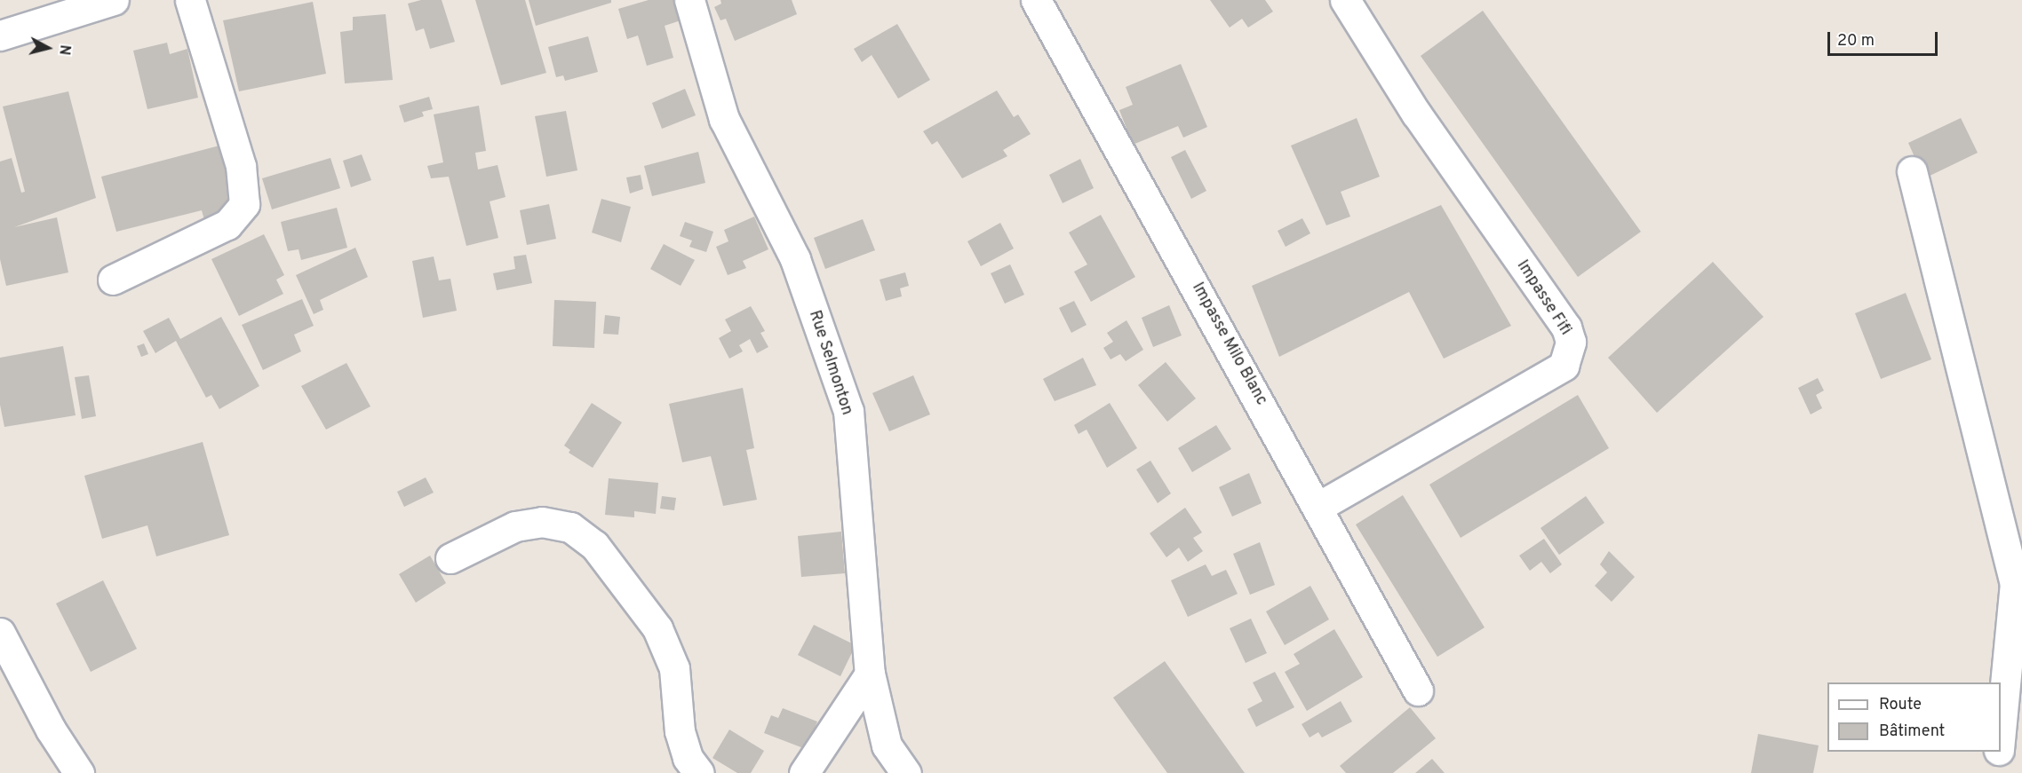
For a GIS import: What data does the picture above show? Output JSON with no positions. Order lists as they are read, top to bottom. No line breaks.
{"streets":{"street":["Impasse Fifi","Impasse Milo Blanc","Rue Selmonton"]},"crossings":[["Impasse Fifi","Impasse Milo Blanc"]],"legend":["Route","Bâtiment"],"scale_bar":"20 m","north":"right"}
